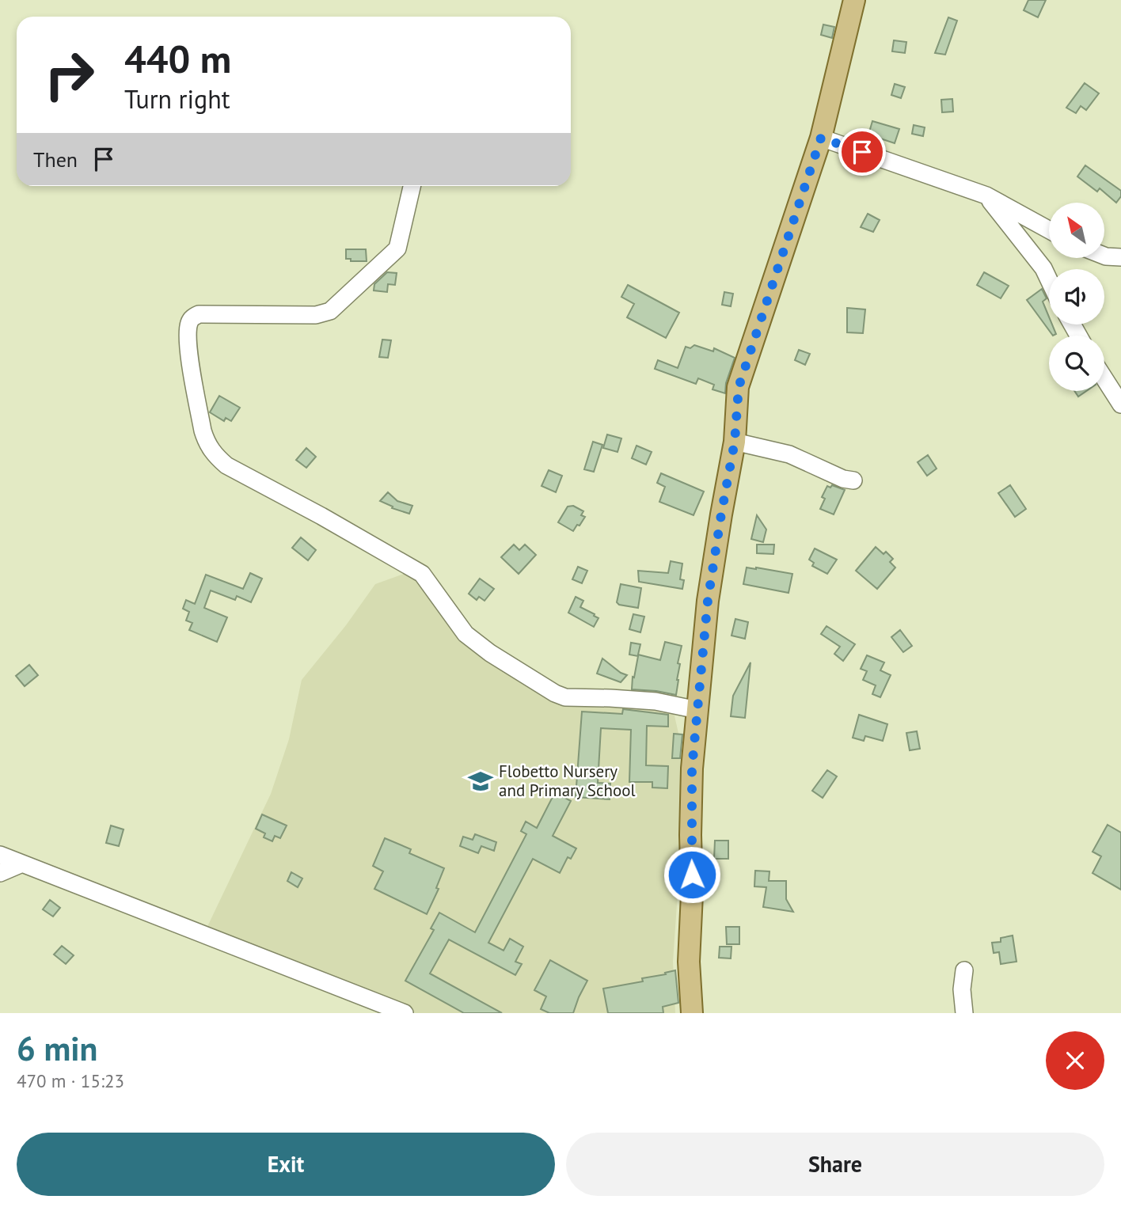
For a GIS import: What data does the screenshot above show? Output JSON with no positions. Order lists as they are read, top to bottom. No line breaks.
{"places":{"school or university":["Flobetto Nursery and Primary School"]},"north":"top left","page":{"turn":["440 m","Turn right"],"then":"Then","heading":["6 min","470 m · 15:23"],"buttons":["Exit","Share"]}}
